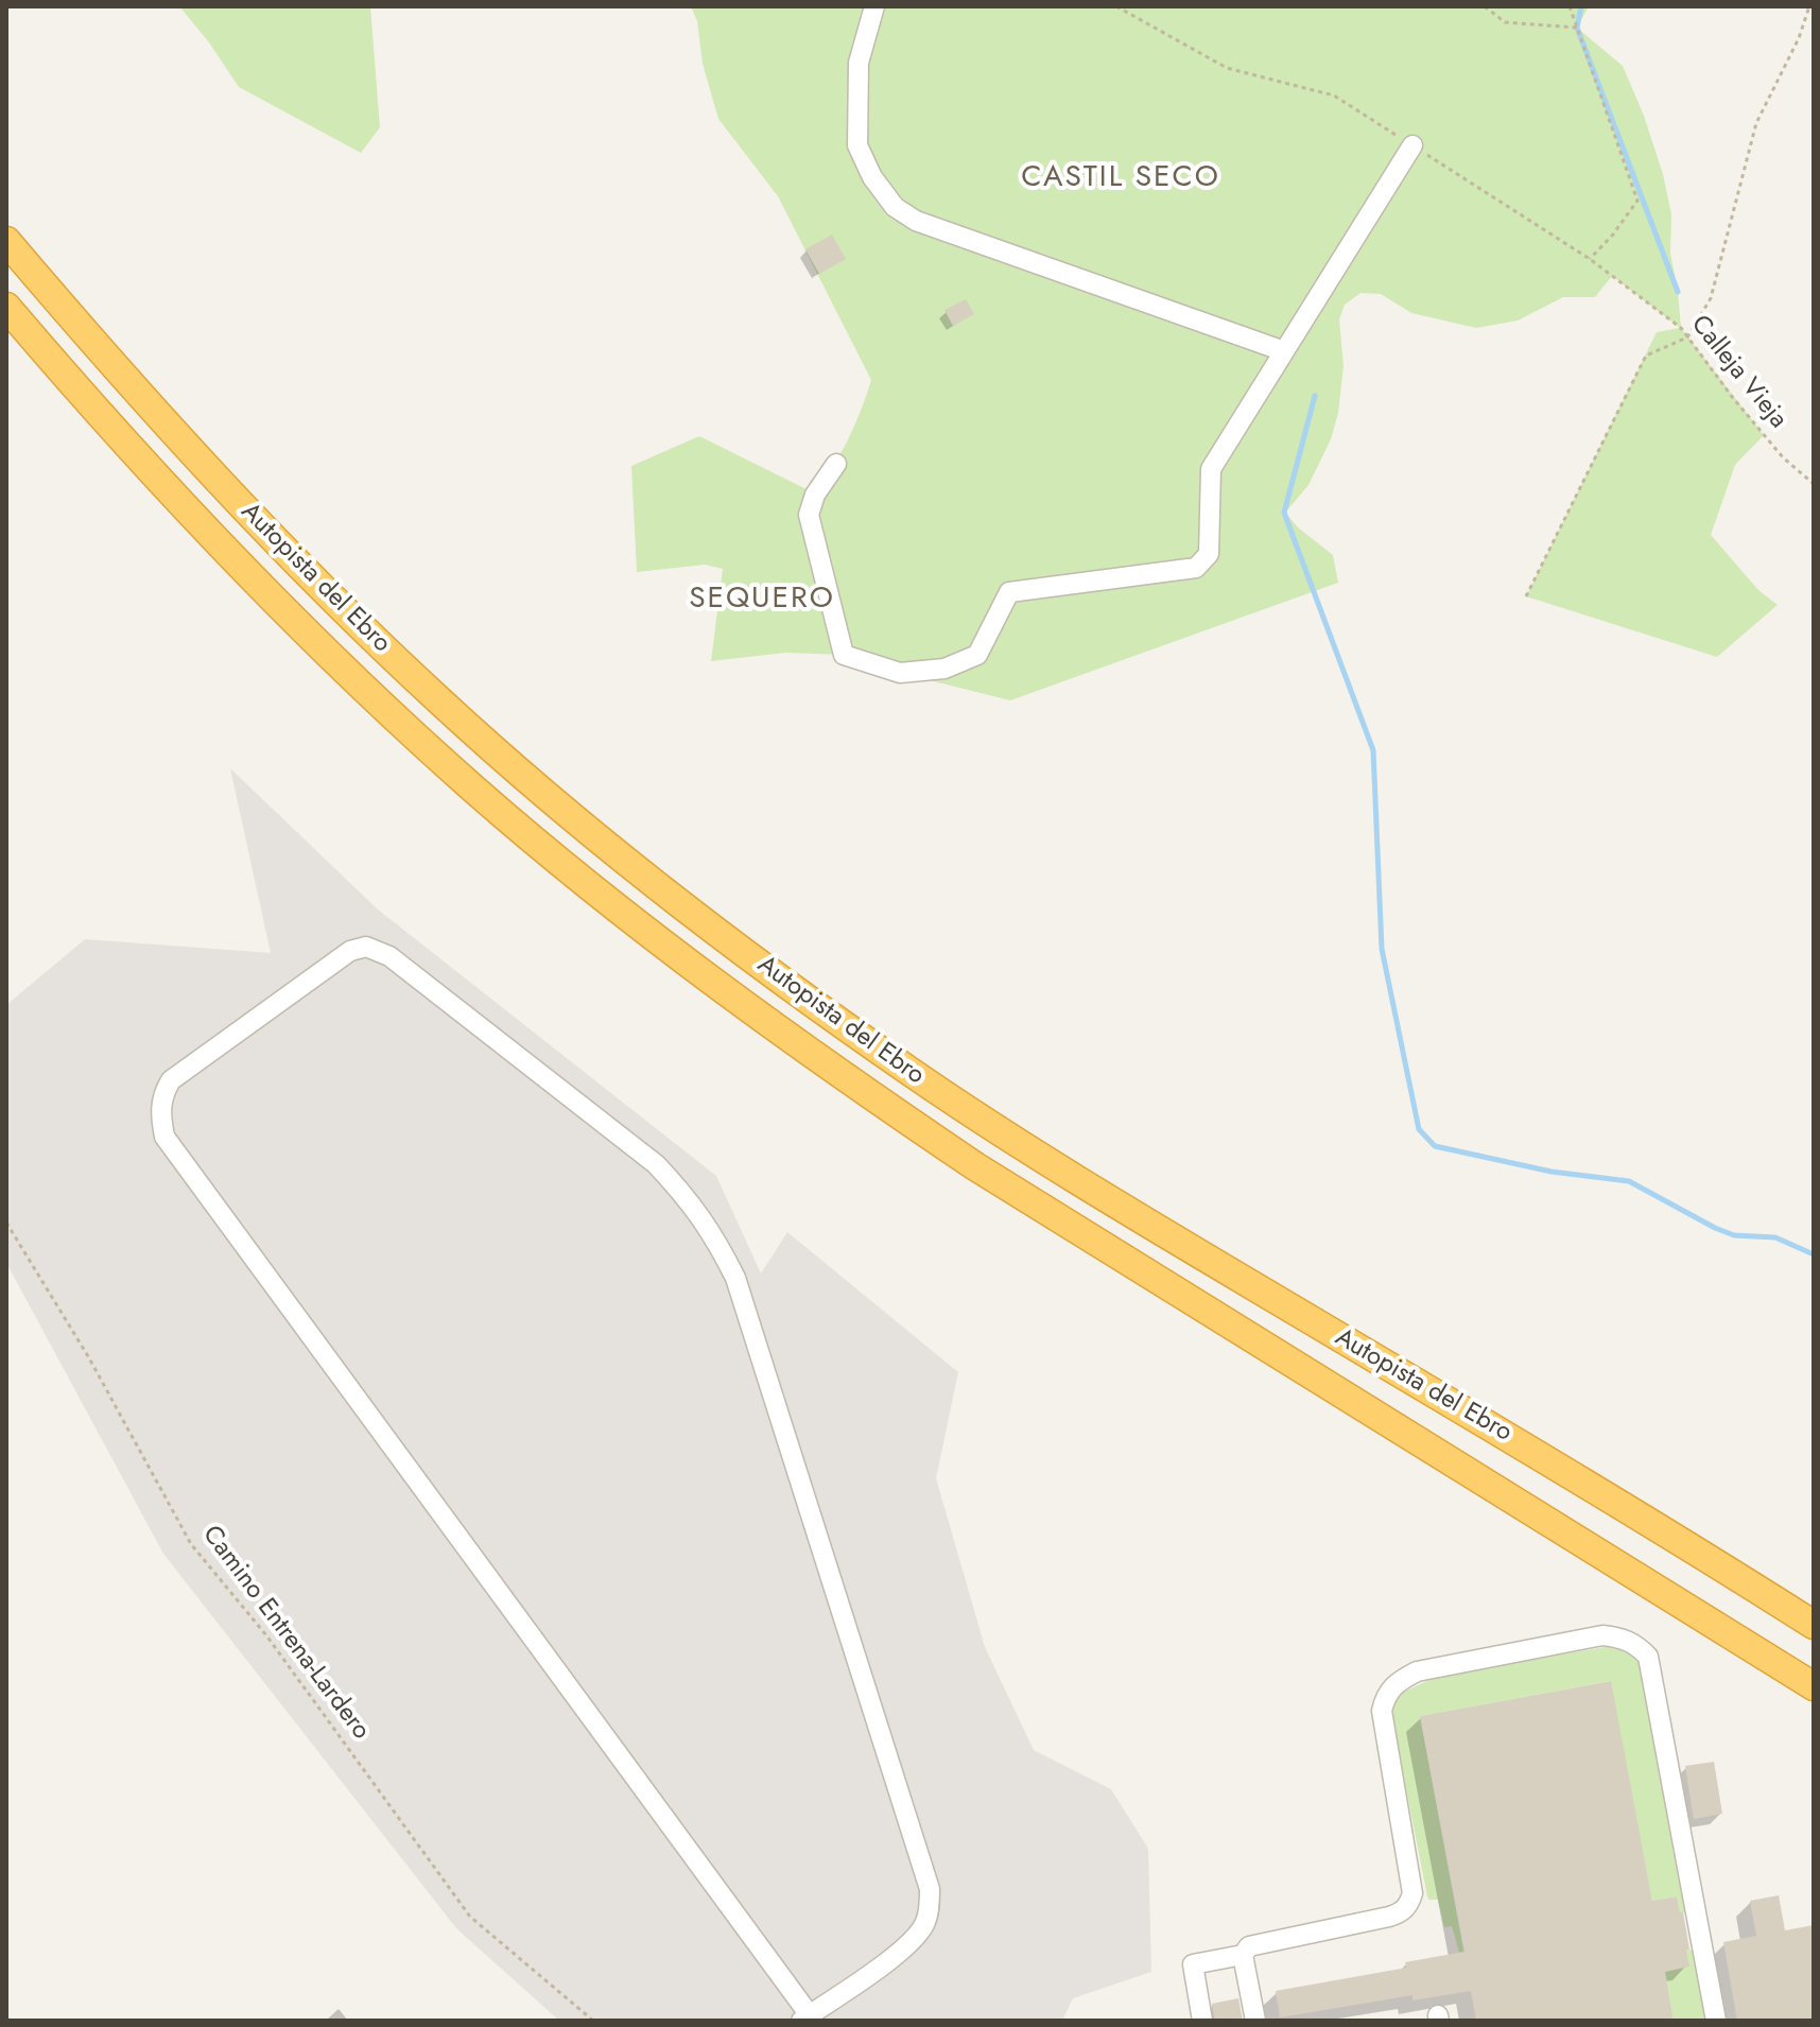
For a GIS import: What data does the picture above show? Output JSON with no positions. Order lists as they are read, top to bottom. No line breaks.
{"streets":{"highway":["Autopista del Ebro"],"path":["Calleja Vieja","Camino Entrena-Lardero"]},"districts":["CASTIL SECO","SEQUERO"]}
